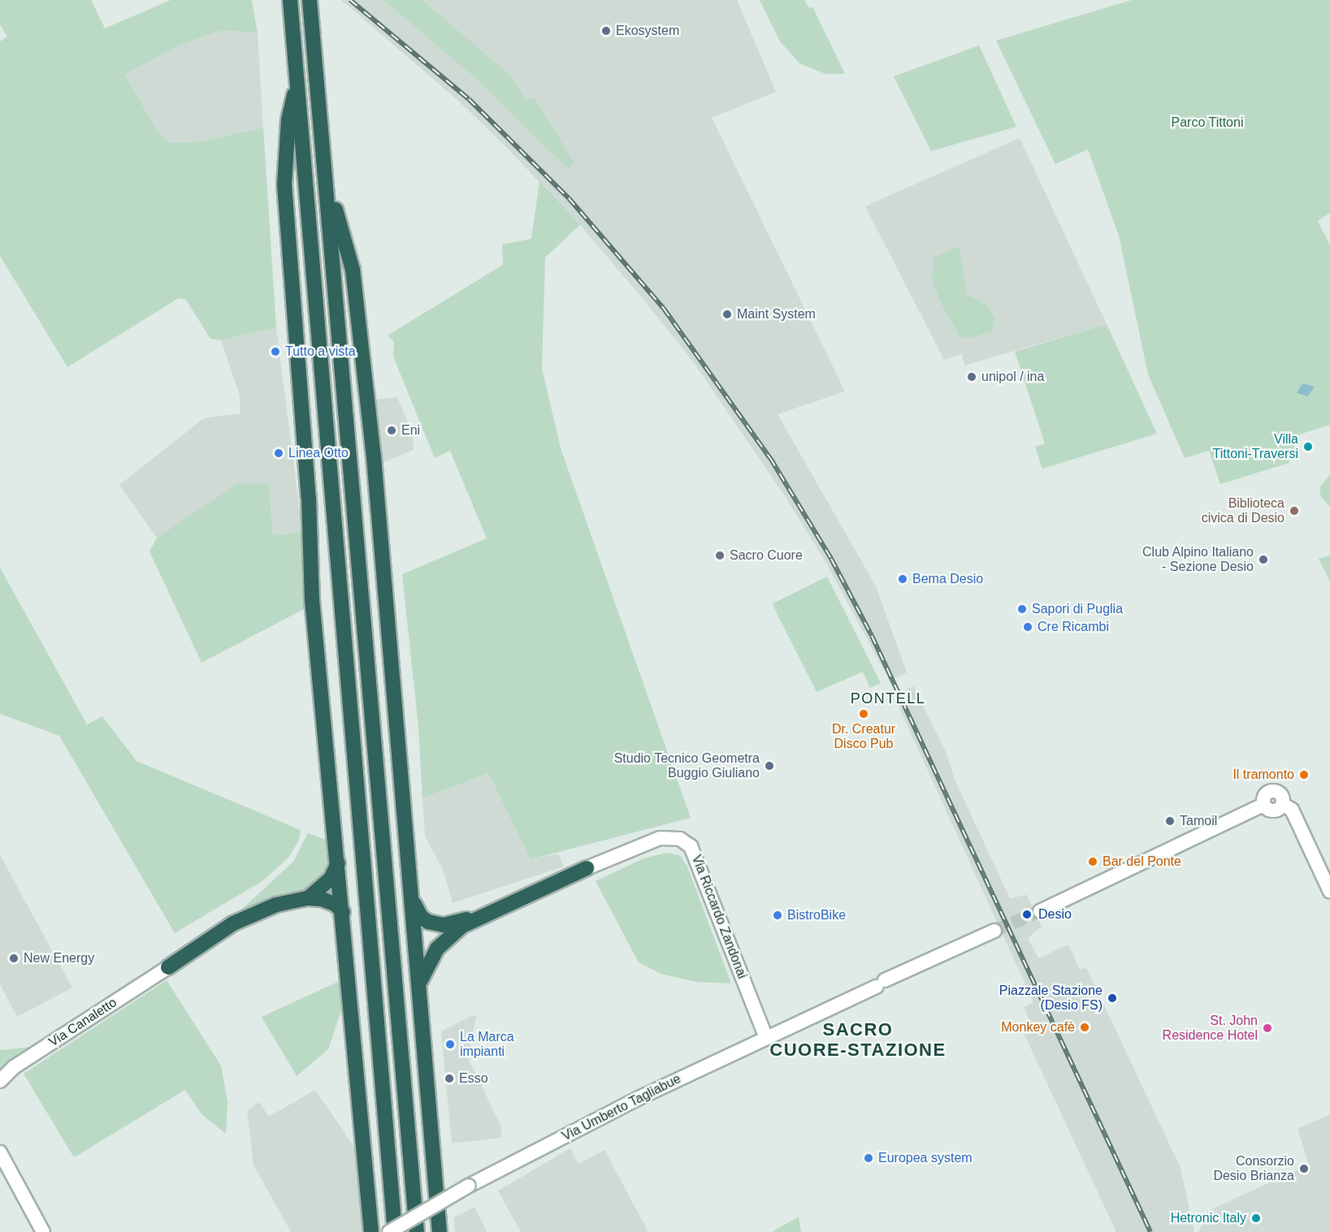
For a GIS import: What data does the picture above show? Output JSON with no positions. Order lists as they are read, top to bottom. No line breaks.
{"streets":{"street":["Via Riccardo Zandonai","Via Canaletto","Via Umberto Tagliabue"]},"crossings":[["Via Riccardo Zandonai","Via Umberto Tagliabue"]],"districts":["PONTELL","SACRO CUORE-STAZIONE"],"parks":["Parco Tittoni"],"places":["Ekosystem","Maint System","Tutto a vista","unipol / ina","Eni","Villa Tittoni-Traversi","Linea Otto","Biblioteca civica di Desio","Sacro Cuore","Club Alpino Italiano - Sezione Desio","Bema Desio","Sapori di Puglia","Cre Ricambi","Dr. Creatur Disco Pub","Studio Tecnico Geometra Buggio Giuliano","Il tramonto","Tamoil","Bar del Ponte","Desio","BistroBike","New Energy","Piazzale Stazione (Desio FS)","Monkey cafè","St. John Residence Hotel","La Marca impianti","Esso","Europea system","Consorzio Desio Brianza","Hetronic Italy"]}
